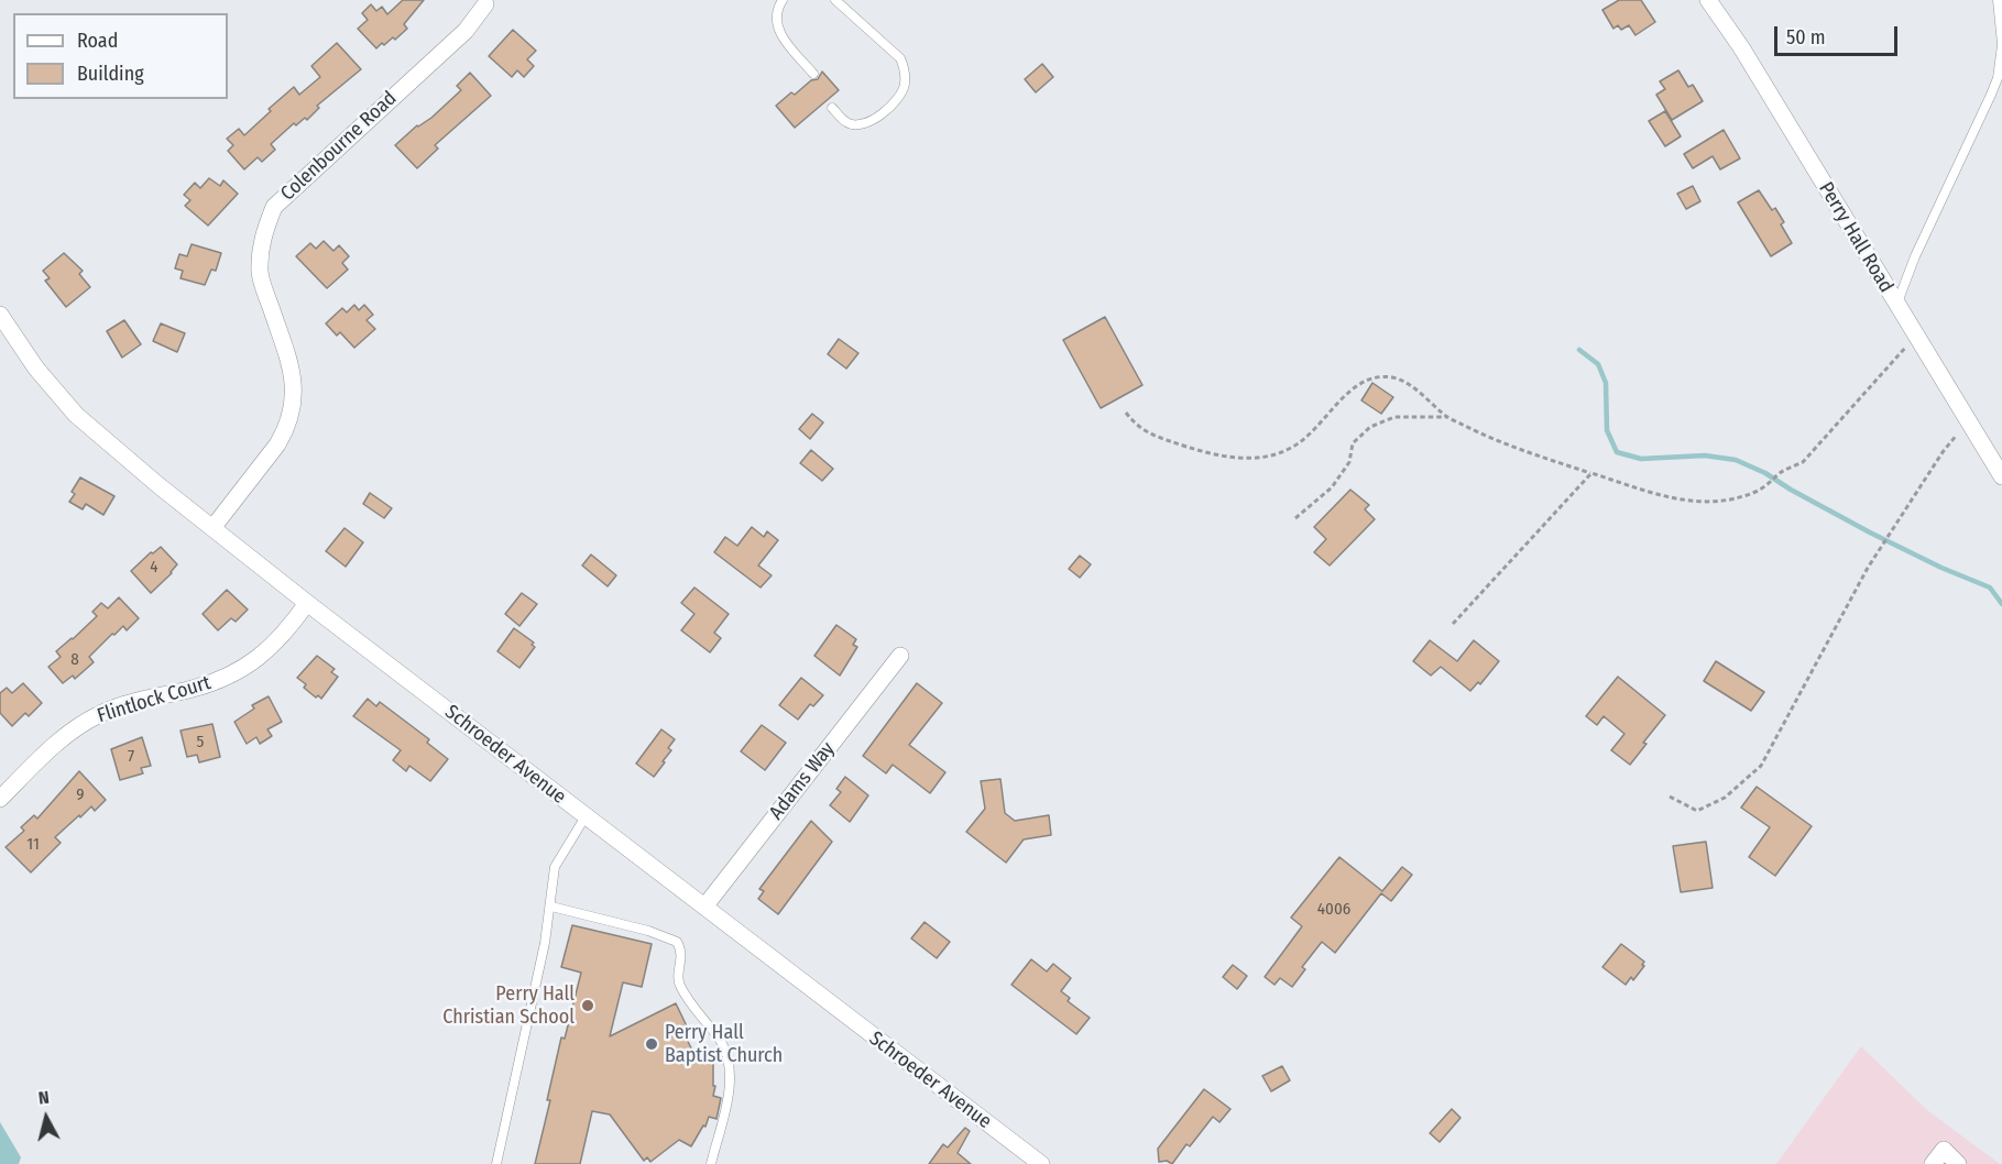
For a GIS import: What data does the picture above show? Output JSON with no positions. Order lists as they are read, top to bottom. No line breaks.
{"streets":{"street":["Colenbourne Road","Perry Hall Road","Flintlock Court","Schroeder Avenue","Adams Way"]},"crossings":[["Colenbourne Road","Schroeder Avenue"],["Flintlock Court","Schroeder Avenue"],["Schroeder Avenue","Adams Way"]],"places":["Perry Hall Christian School","Perry Hall Baptist Church"],"house_numbers":["4","8","5","7","9","11","4006"],"legend":["Road","Building"],"scale_bar":"50 m","north":"top"}
